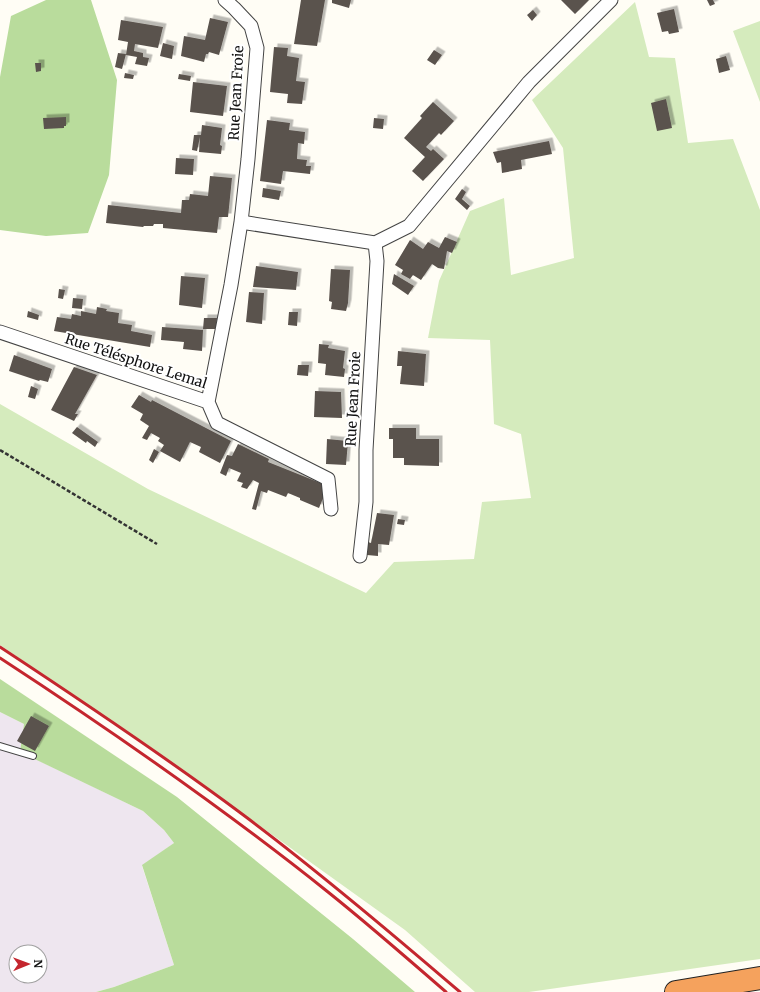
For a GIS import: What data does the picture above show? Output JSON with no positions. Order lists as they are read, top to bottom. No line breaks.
{"streets":{"street":["Rue Jean Froie","Rue Télésphore Lemal"]},"crossings":[["Rue Jean Froie","Rue Télésphore Lemal"]],"north":"right"}
